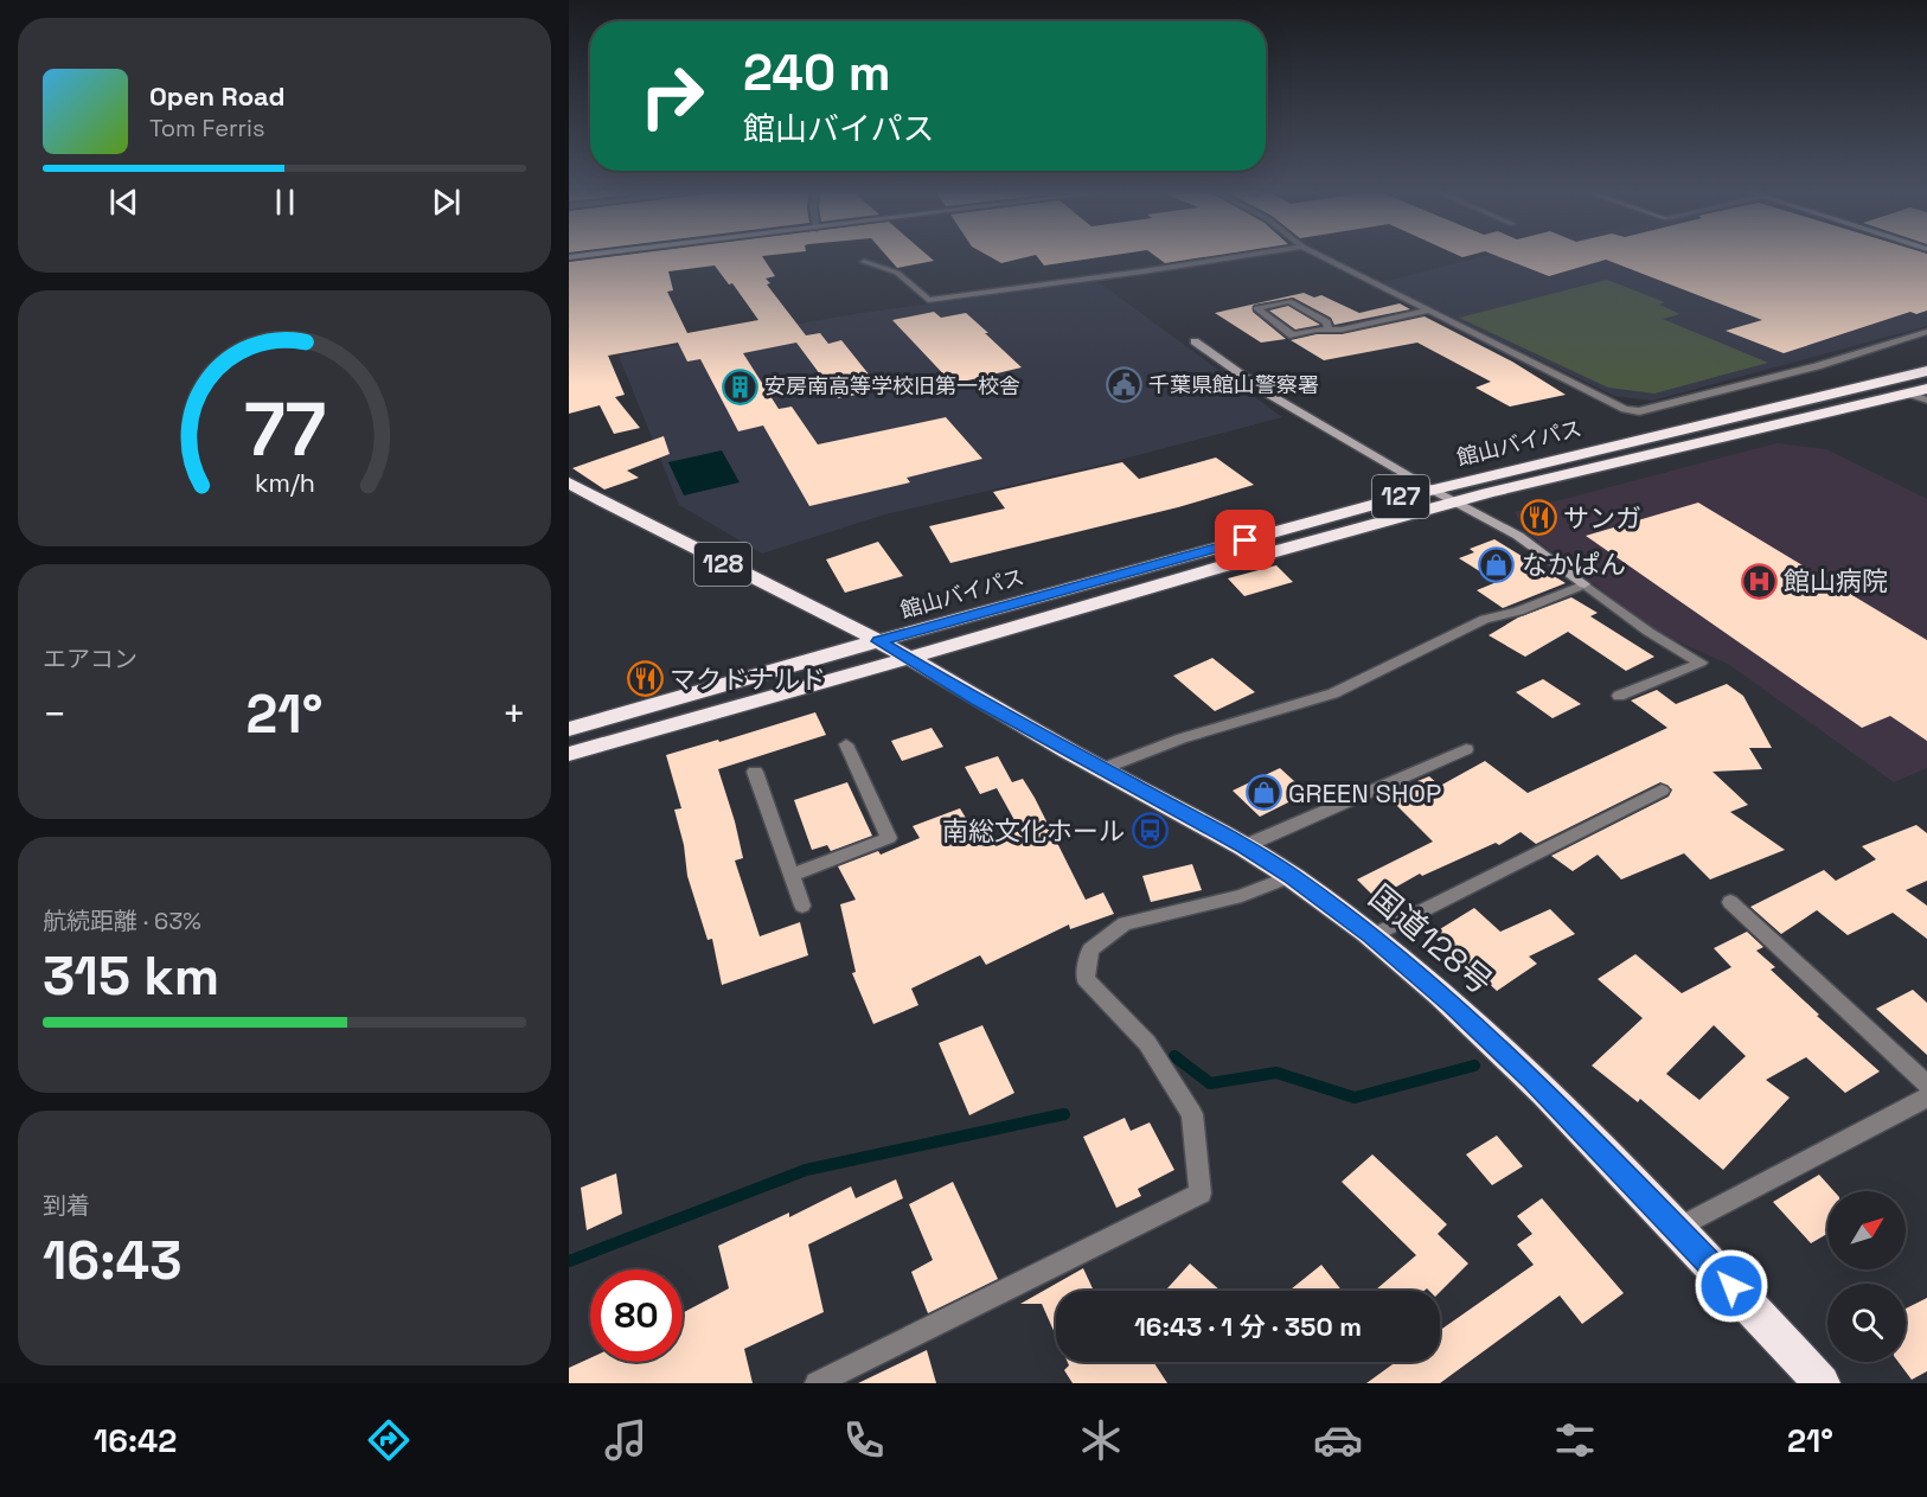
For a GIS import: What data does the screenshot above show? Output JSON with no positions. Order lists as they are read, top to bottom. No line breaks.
{"streets":{"highway":["館山バイパス","127","128","国道128号"]},"crossings":[["館山バイパス","128"],["館山バイパス","国道128号"],["128","国道128号"]],"places":{"public building":["千葉県館山警察署"],"building":["安房南高等学校旧第一校舎"],"restaurant":["サンガ","マクドナルド"],"shop":["なかぱん","GREEN SHOP"],"hospital":["館山病院"],"bus stop":["南総文化ホール"]},"north":"top right","page":{"turn":["240 m","館山バイパス"],"song":["Open Road","Tom Ferris"],"tile":["エアコン",["航続距離 · 63%","315 km"],["到着","16:43"]],"heat":["−","21°","+"],"limit":"80","trip":"16:43 · 1 分 · 350 m","tabs":["16:42","21°"],"gauge":["77","km/h"]}}
